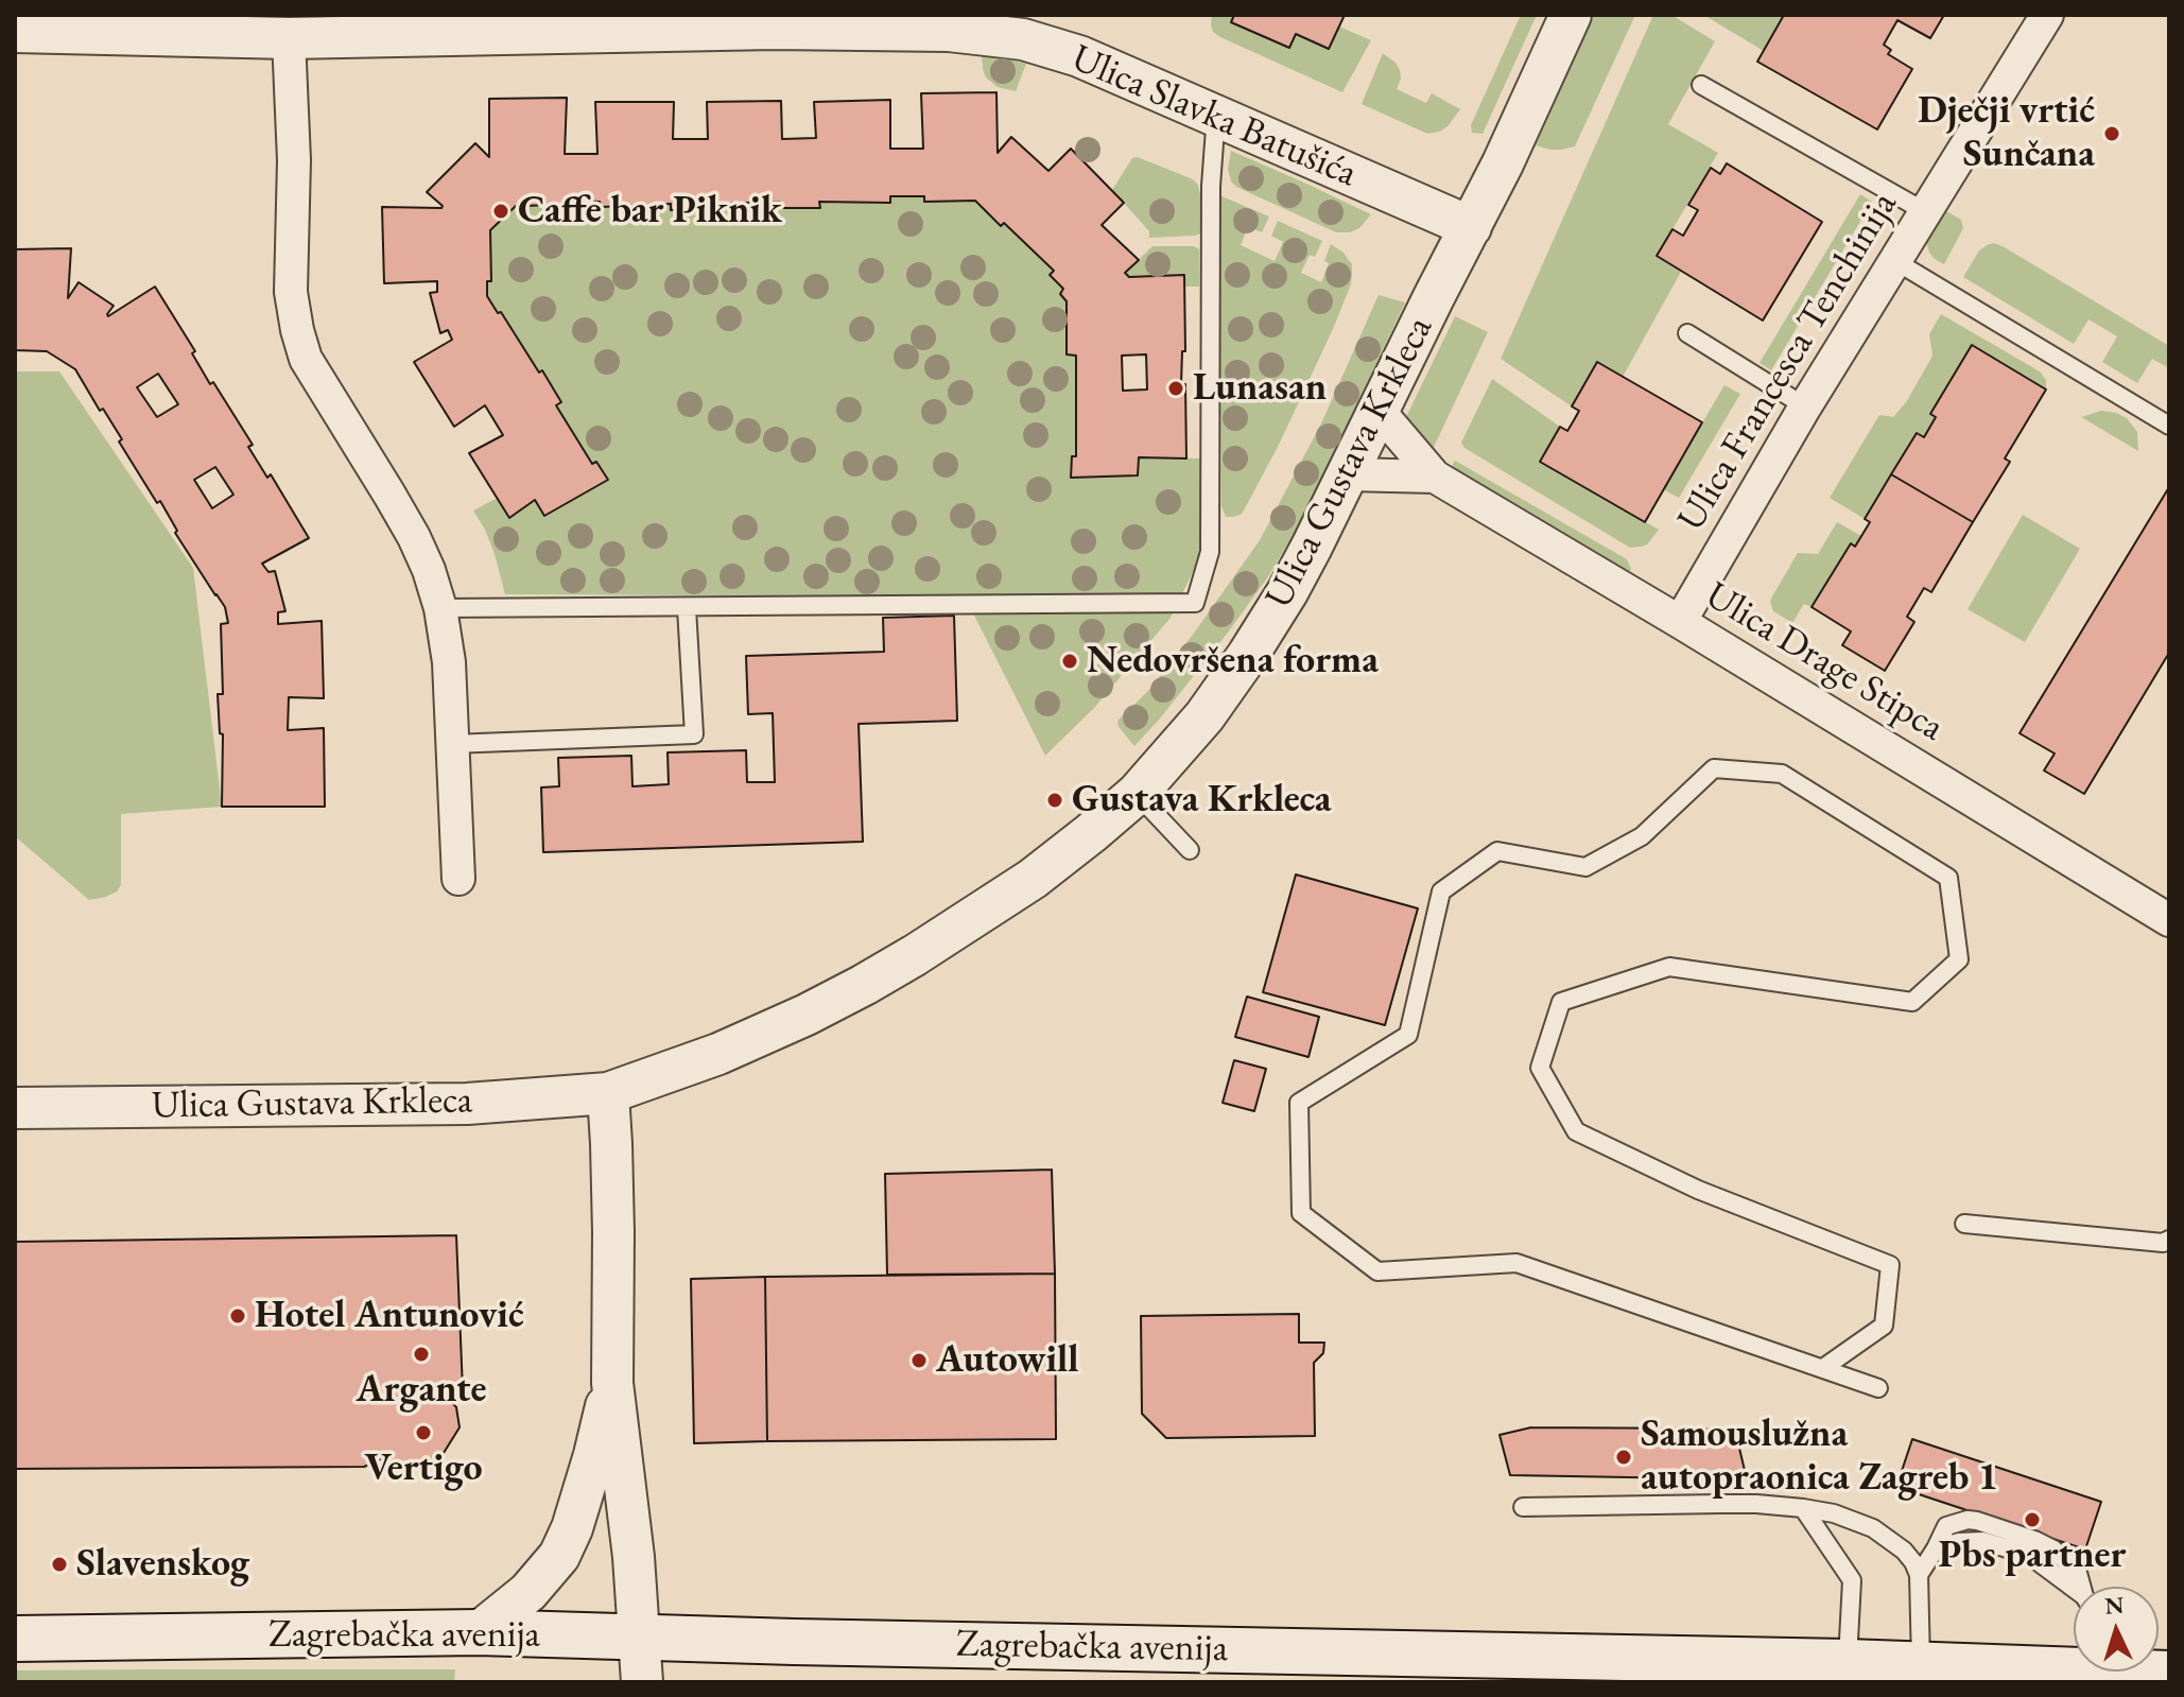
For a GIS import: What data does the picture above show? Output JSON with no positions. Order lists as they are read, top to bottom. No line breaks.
{"streets":{"main road":["Zagrebačka avenija"],"street":["Ulica Slavka Batušića","Ulica Francesca Tenchinija","Ulica Gustava Krkleca","Ulica Drage Stipca"]},"crossings":[["Ulica Slavka Batušića","Ulica Gustava Krkleca"],["Ulica Francesca Tenchinija","Ulica Drage Stipca"],["Ulica Gustava Krkleca","Ulica Drage Stipca"]],"places":["Dječji vrtić Sunčana","Caffe bar Piknik","Lunasan","Nedovršena forma","Gustava Krkleca","Hotel Antunović","Argante","Autowill","Vertigo","Samouslužna autopraonica Zagreb 1","Pbs partner","Slavenskog"],"north":"top"}
